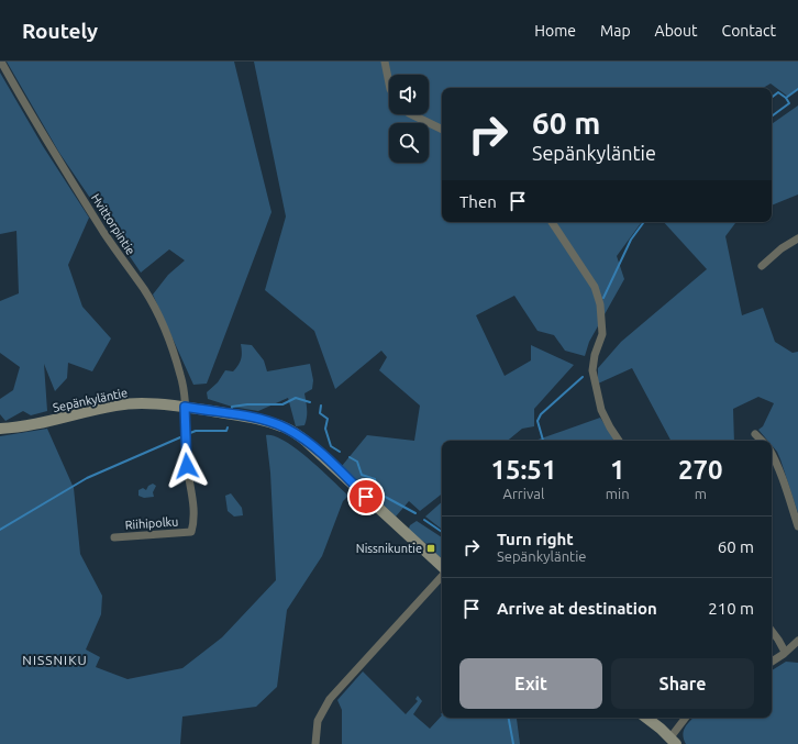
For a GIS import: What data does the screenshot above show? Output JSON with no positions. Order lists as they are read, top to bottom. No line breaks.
{"streets":{"street":["Hvittorpintie","Sepänkyläntie","Riihipolku"]},"crossings":[["Hvittorpintie","Sepänkyläntie"],["Hvittorpintie","Riihipolku"]],"districts":["NISSNIKU"],"places":{"transit":["Nissnikuntie"]},"page":{"header":"Routely","nav":["Home","Map","About","Contact"],"turn":["60 m","Sepänkyläntie"],"then":"Then","eta":["15:51","Arrival","1","min","270","m"],"list":[{"name":"Turn right","note":"Sepänkyläntie","value":"60 m"},{"name":"Arrive at destination","value":"210 m"}],"buttons":["Exit","Share"]}}
